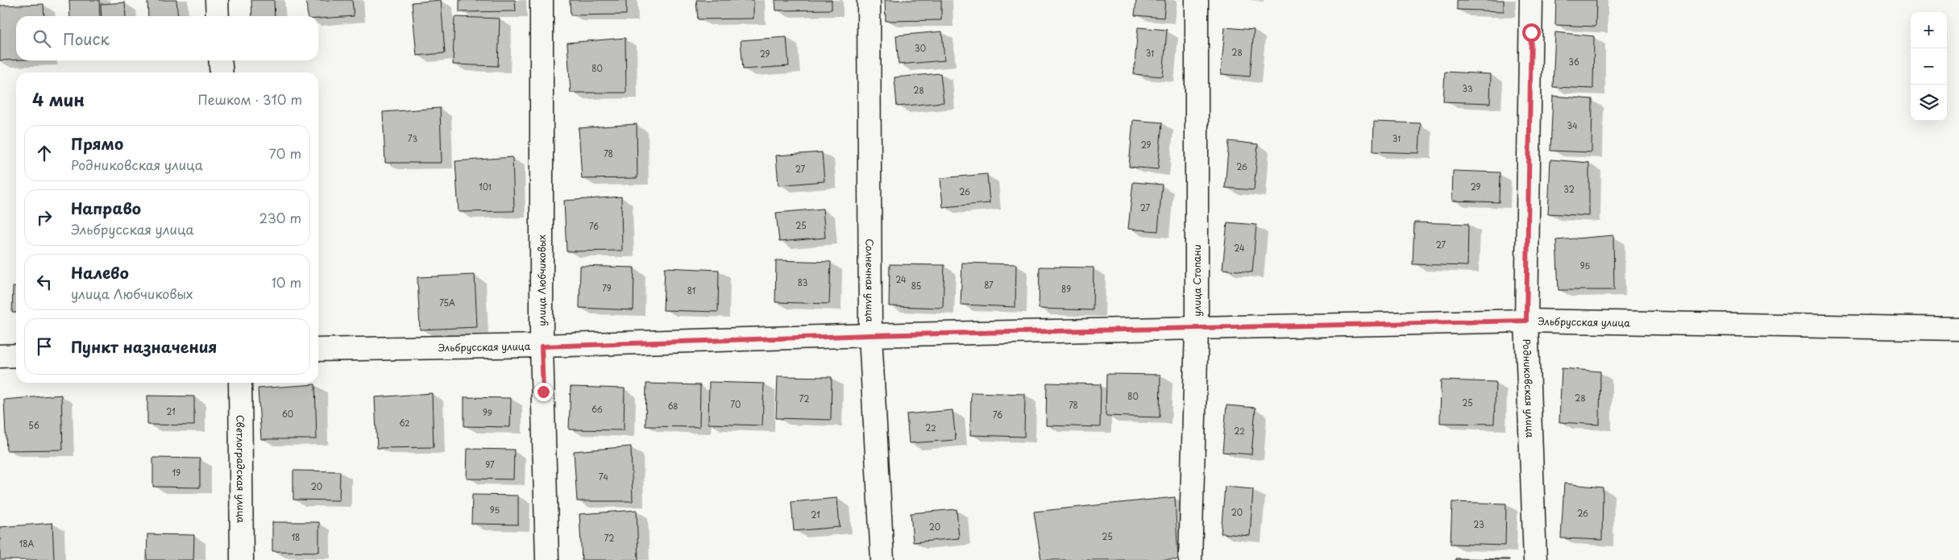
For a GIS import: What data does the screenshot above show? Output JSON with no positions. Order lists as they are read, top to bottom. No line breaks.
{"streets":{"street":["улица Любчиковых","Солнечная улица","улица Стопани","Эльбрусская улица","Родниковская улица","Светлоградская улица"]},"crossings":[["улица Любчиковых","Эльбрусская улица"],["Солнечная улица","Эльбрусская улица"],["улица Стопани","Эльбрусская улица"],["Эльбрусская улица","Родниковская улица"]],"house_numbers":["30","28","31","29","36","80","33","28","34","73","31","29","78","26","27","101","29","32","26","27","25","76","27","24","95","24","83","87","85","79","89","81","75А","80","28","72","25","70","78","68","66","21","99","60","76","62","56","22","22","97","19","74","20","95","20","26","21","23","20","25","18","72","18А"],"page":{"map_buttons":["+","−"],"search":"Поиск","heading":["4 мин","Пешком · 310 m"],"list":[["Прямо","Родниковская улица","70 m"],["Направо","Эльбрусская улица","230 m"],["Налево","улица Любчиковых","10 m"],"Пункт назначения"]}}
